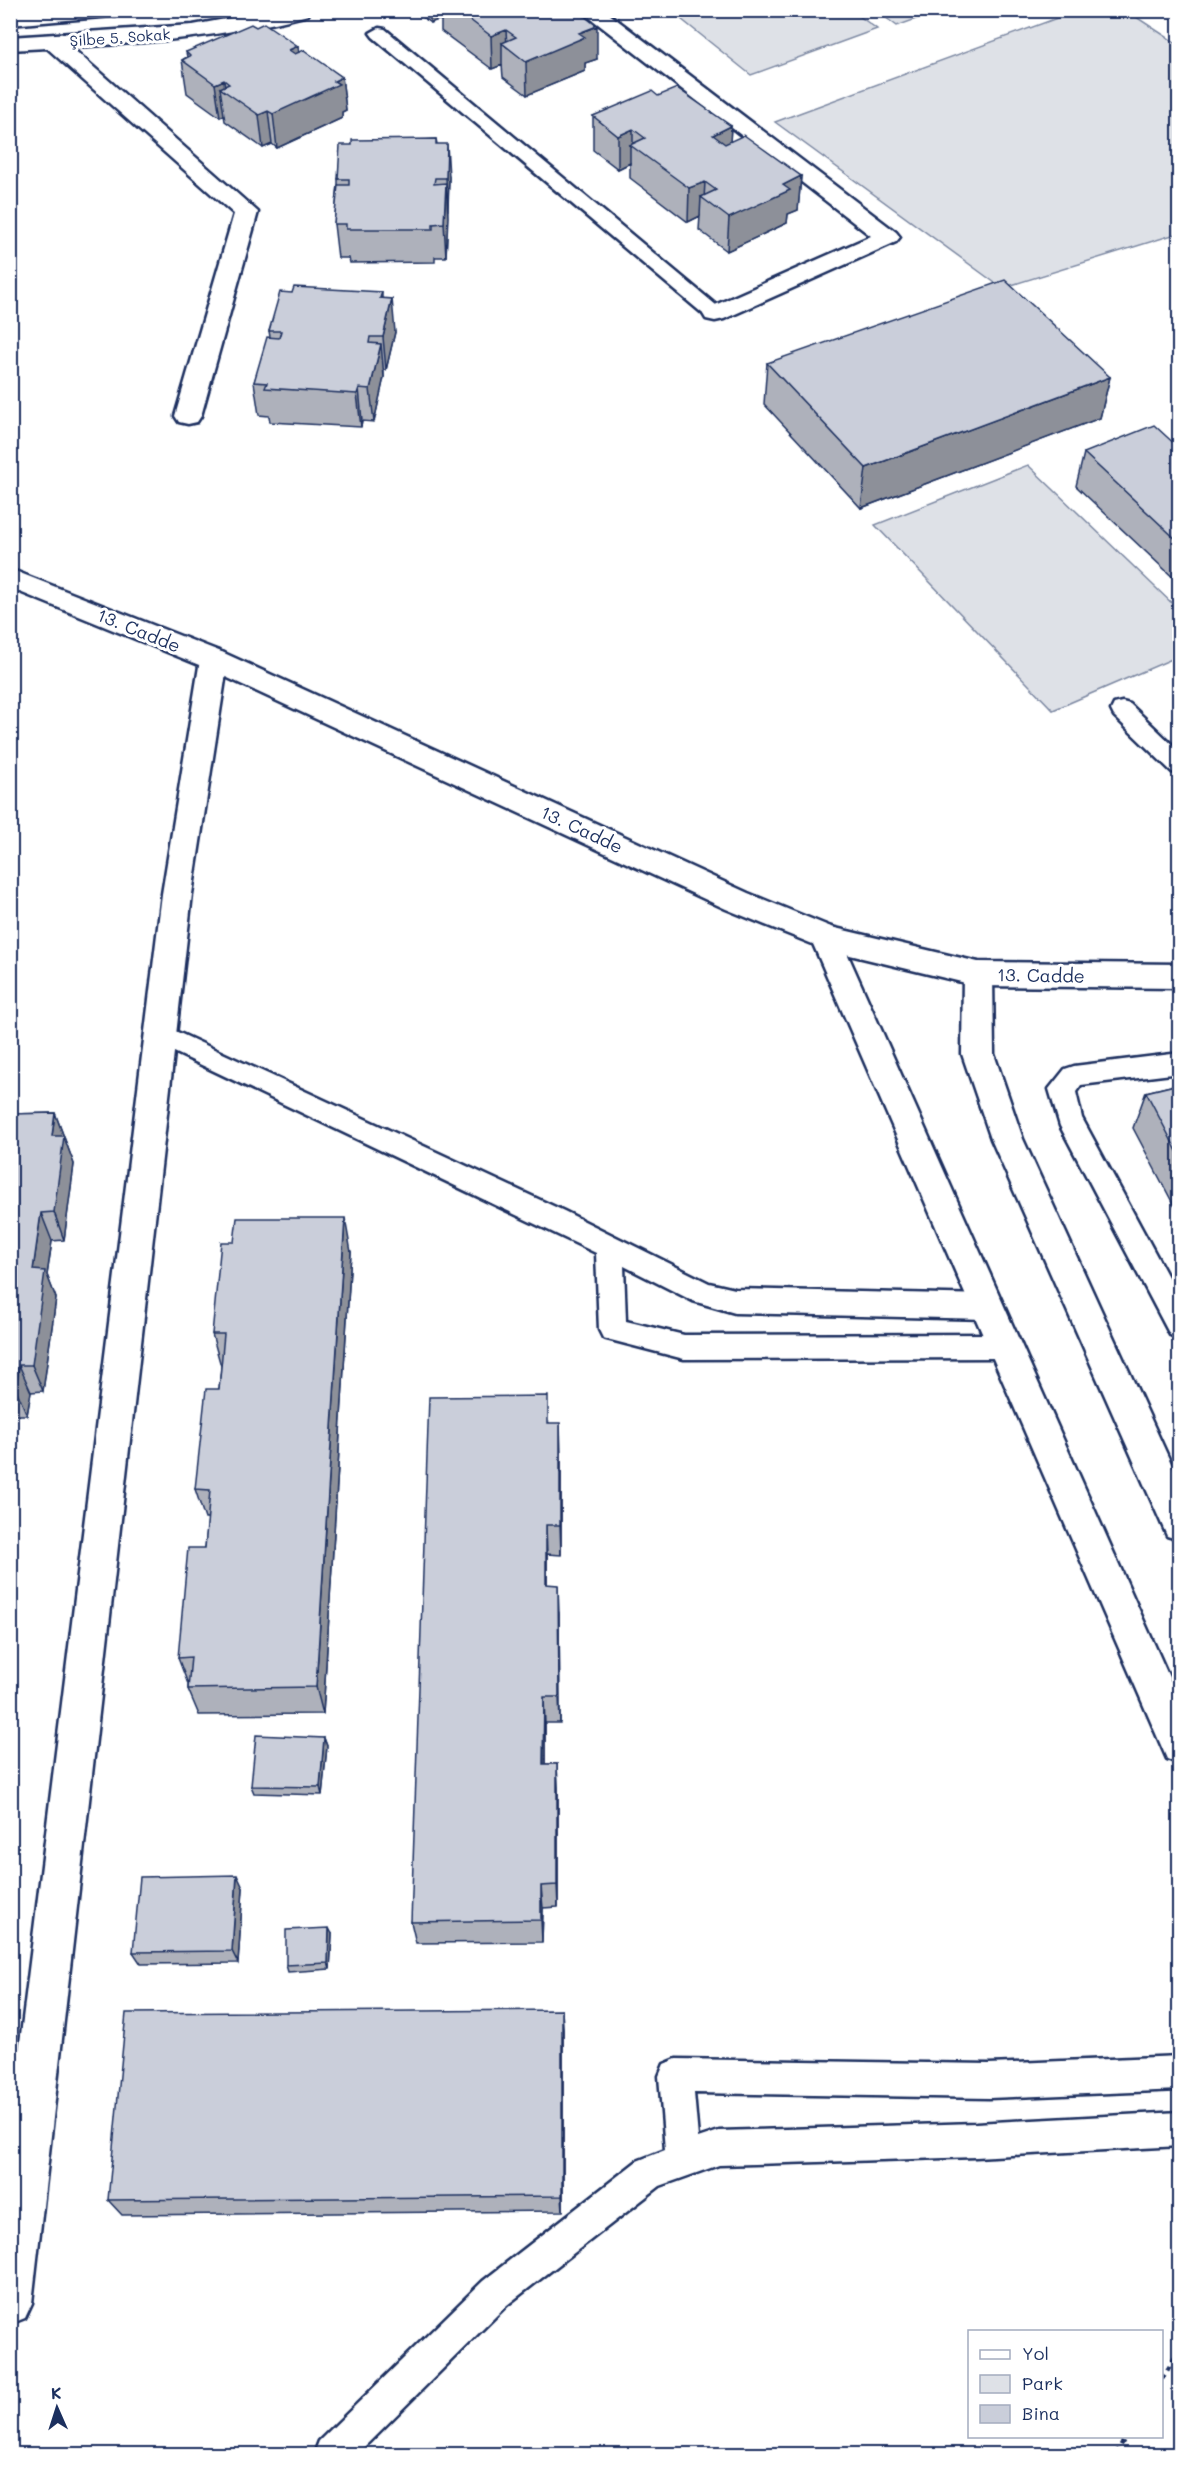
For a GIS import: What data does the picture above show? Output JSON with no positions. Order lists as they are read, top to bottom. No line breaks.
{"streets":{"street":["Şilbe 5. Sokak","13. Cadde"]},"legend":["Yol","Park","Bina"],"north":"top"}
